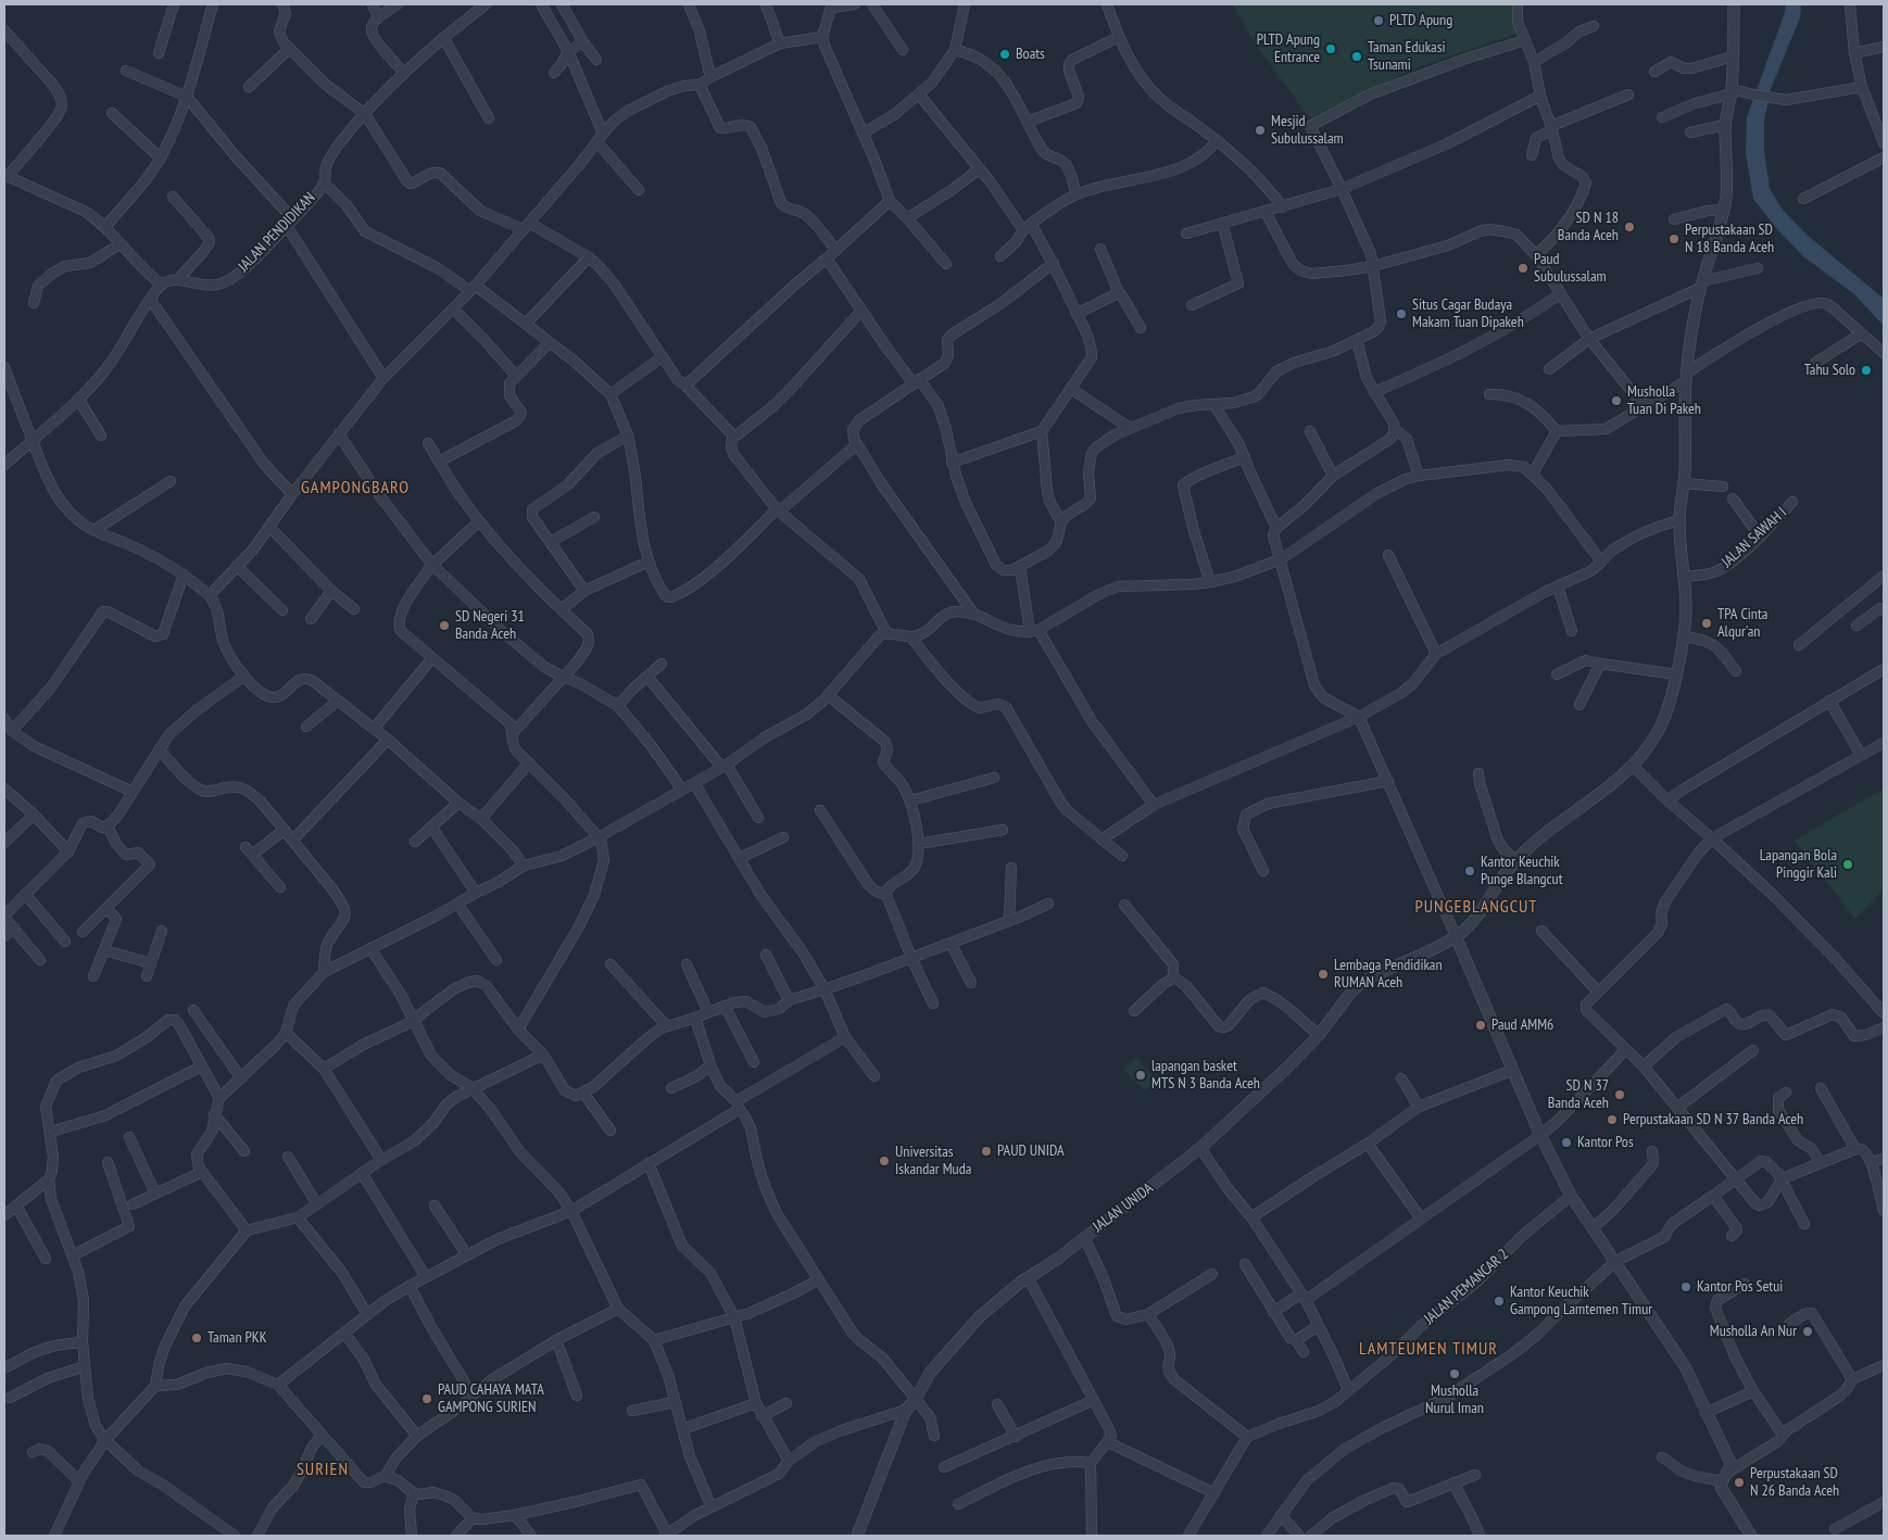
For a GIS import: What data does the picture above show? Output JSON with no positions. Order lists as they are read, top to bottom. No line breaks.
{"streets":{"street":["JALAN PENDIDIKAN","JALAN SAWAH I","JALAN UNIDA","JALAN PEMANCAR 2"]},"crossings":[["JALAN SAWAH I","JALAN UNIDA"]],"districts":["GAMPONGBARO","PUNGEBLANGCUT","LAMTEUMEN TIMUR","SURIEN"],"places":["PLTD Apung","PLTD Apung Entrance","Boats","Taman Edukasi Tsunami","Mesjid Subulussalam","SD N 18 Banda Aceh","Perpustakaan SD N 18 Banda Aceh","Paud Subulussalam","Situs Cagar Budaya Makam Tuan Dipakeh","Tahu Solo","Musholla Tuan Di Pakeh","TPA Cinta Alqur'an","SD Negeri 31 Banda Aceh","Lapangan Bola Pinggir Kali","Kantor Keuchik Punge Blangcut","Lembaga Pendidikan RUMAN Aceh","Paud AMM6","lapangan basket MTS N 3 Banda Aceh","SD N 37 Banda Aceh","Perpustakaan SD N 37 Banda Aceh","Kantor Pos","PAUD UNIDA","Universitas Iskandar Muda","Kantor Pos Setui","Kantor Keuchik Gampong Lamtemen Timur","Musholla An Nur","Taman PKK","Musholla Nurul Iman","PAUD CAHAYA MATA GAMPONG SURIEN","Perpustakaan SD N 26 Banda Aceh"]}
